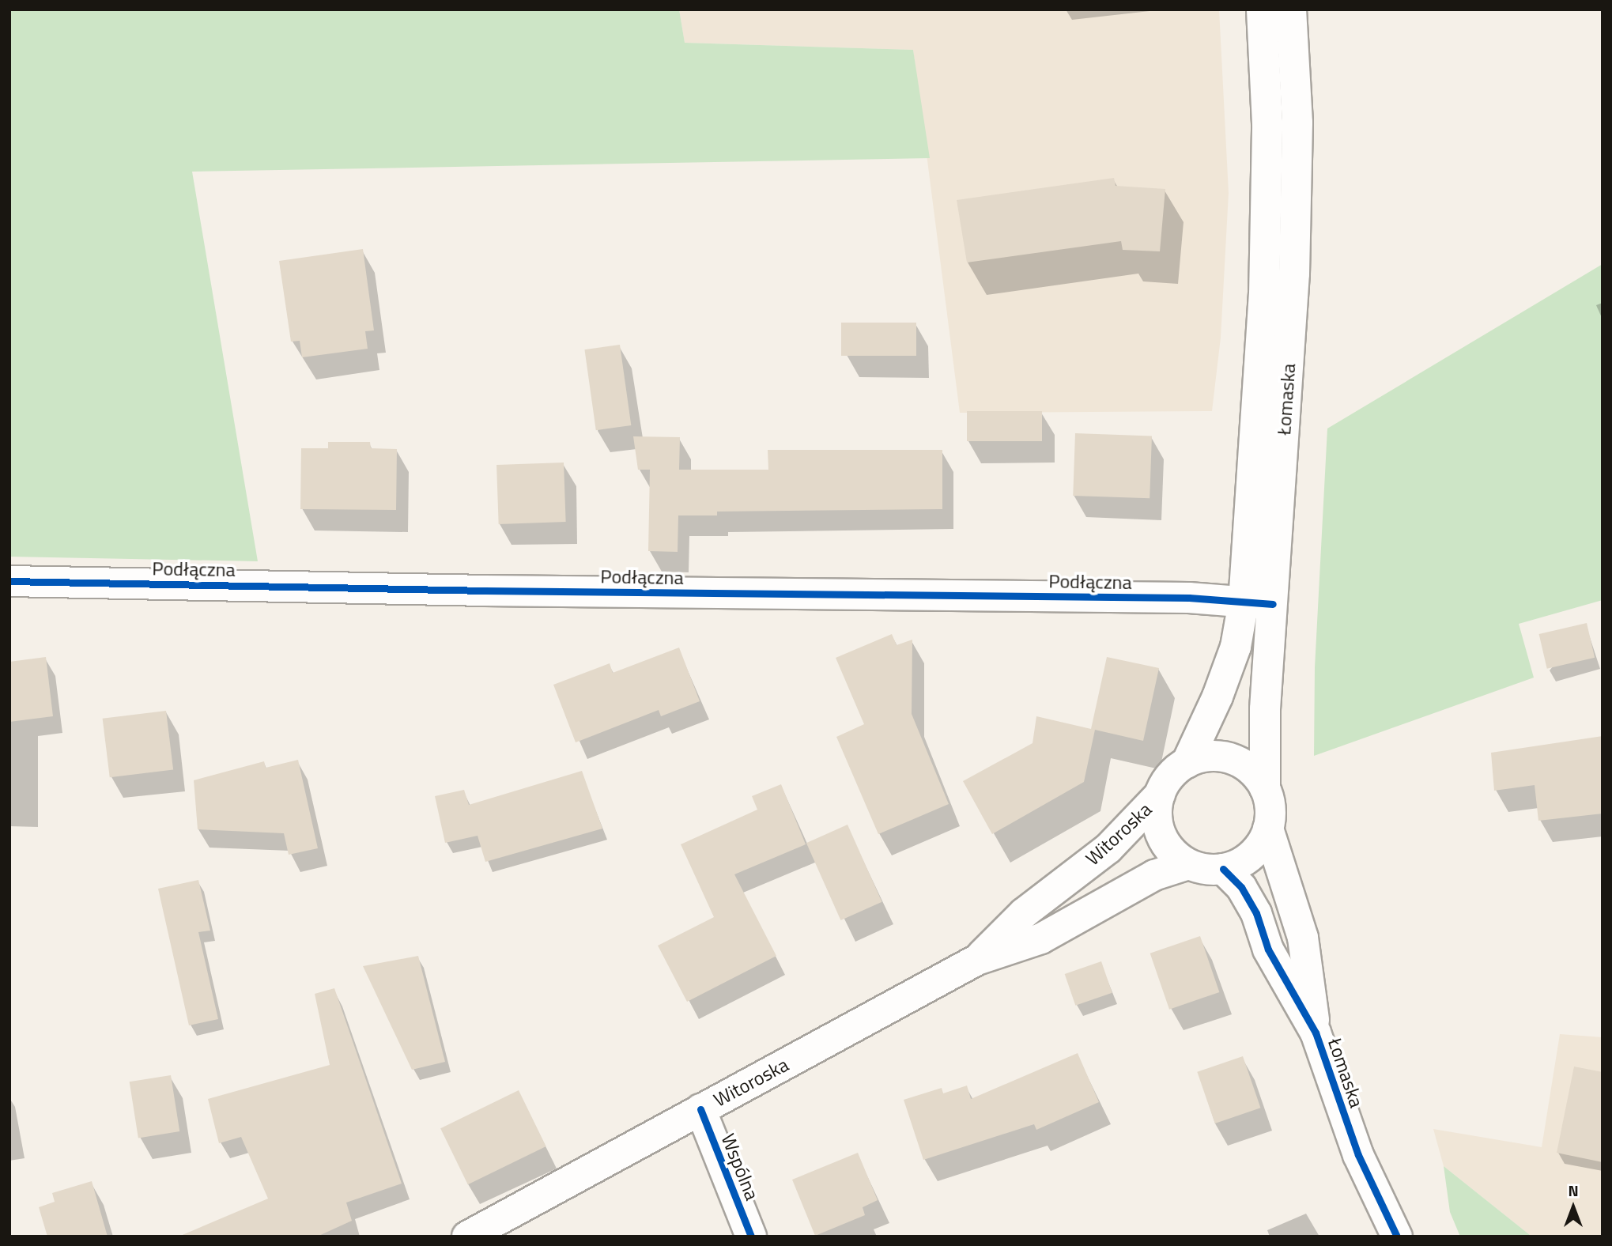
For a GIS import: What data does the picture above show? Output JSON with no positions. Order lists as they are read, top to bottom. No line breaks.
{"streets":{"main road":["Łomaska","Podłączna","Witoroska","Wspólna"]},"crossings":[["Łomaska","Podłączna"],["Łomaska","Witoroska"],["Podłączna","Witoroska"],["Witoroska","Wspólna"]],"north":"top"}
